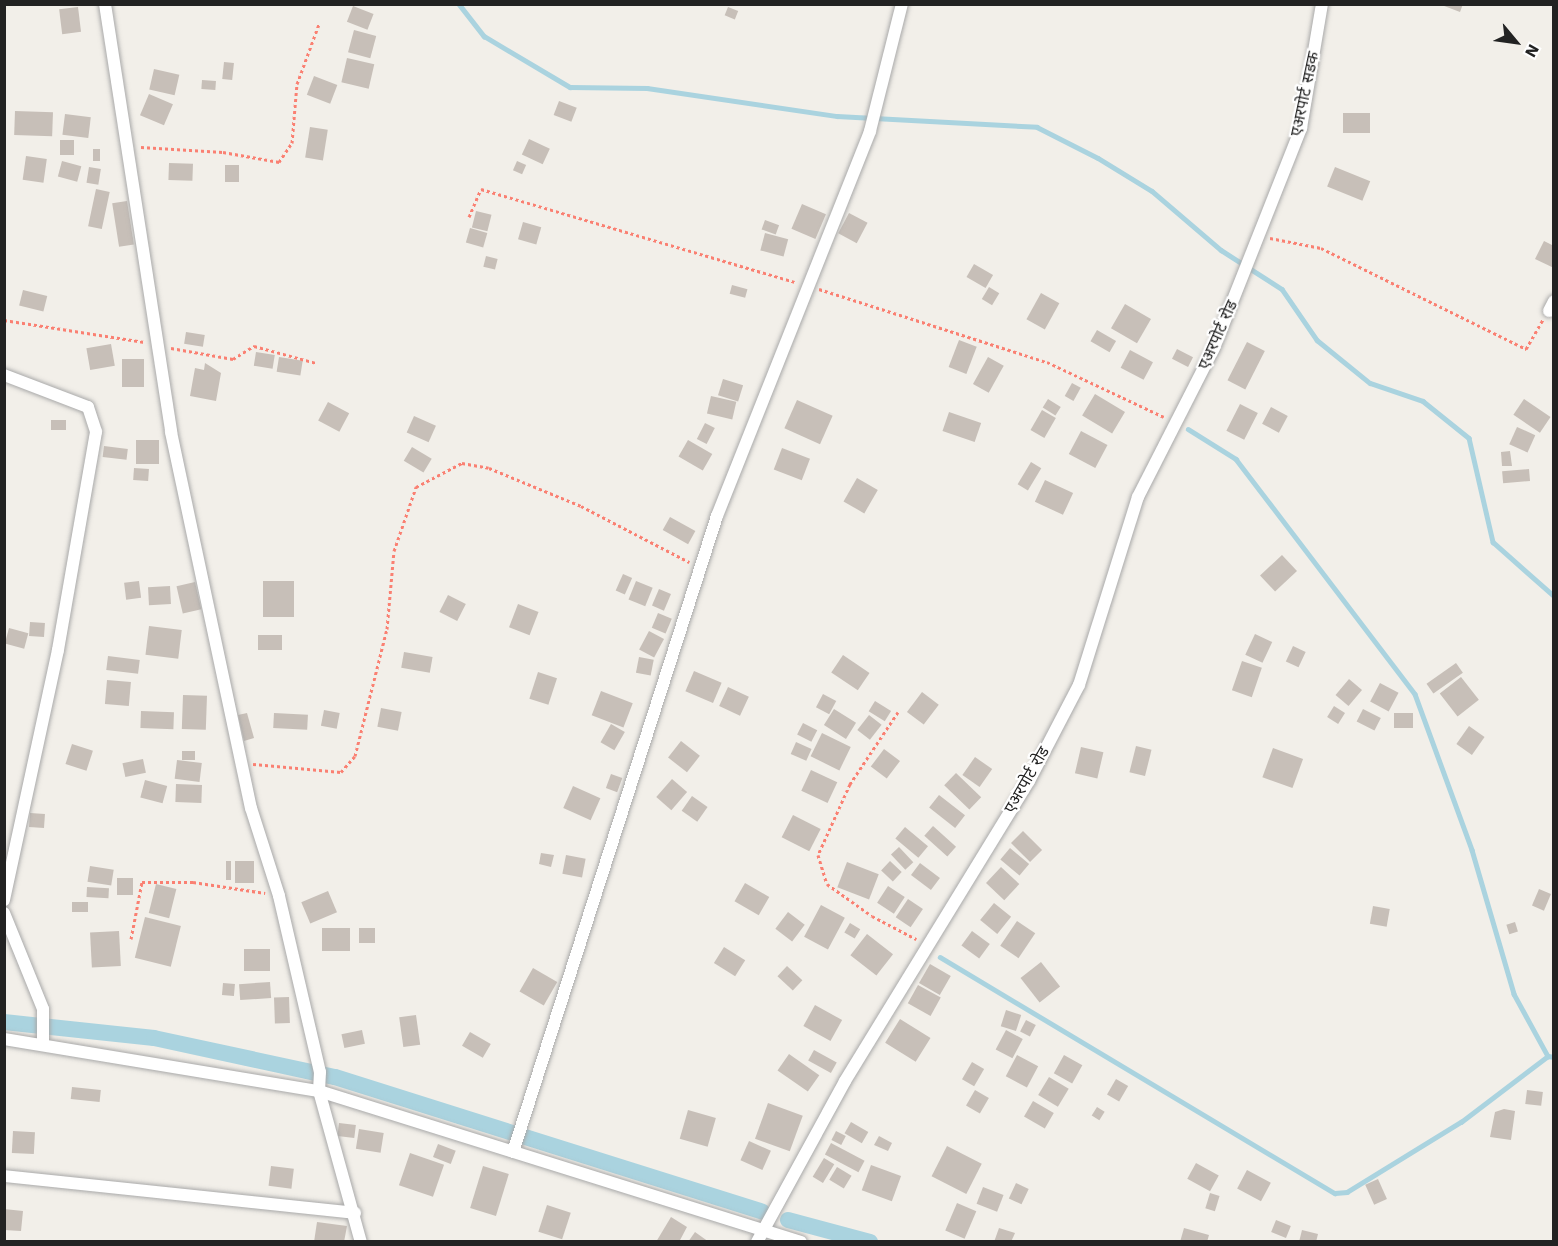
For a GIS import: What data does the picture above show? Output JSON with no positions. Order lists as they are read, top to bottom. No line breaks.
{"streets":{"street":["एअरपोर्ट सडक","एअरपोर्ट रोड"]},"crossings":[["एअरपोर्ट सडक","एअरपोर्ट रोड"]],"north":"bottom right"}
